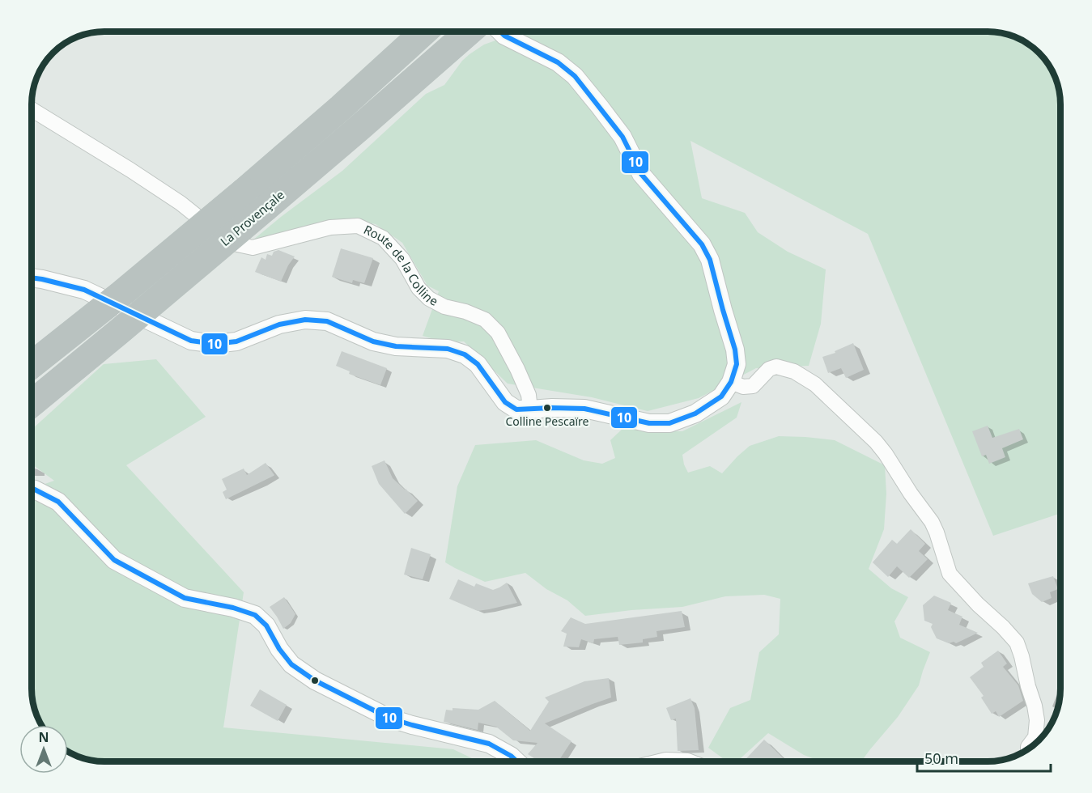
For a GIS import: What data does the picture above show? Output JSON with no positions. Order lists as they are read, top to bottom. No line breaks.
{"streets":{"highway":["La Provençale"],"street":["Route de la Colline"]},"places":["Colline Pescaïre"],"lines":["transit line 10"],"scale_bar":"50 m","north":"top"}
